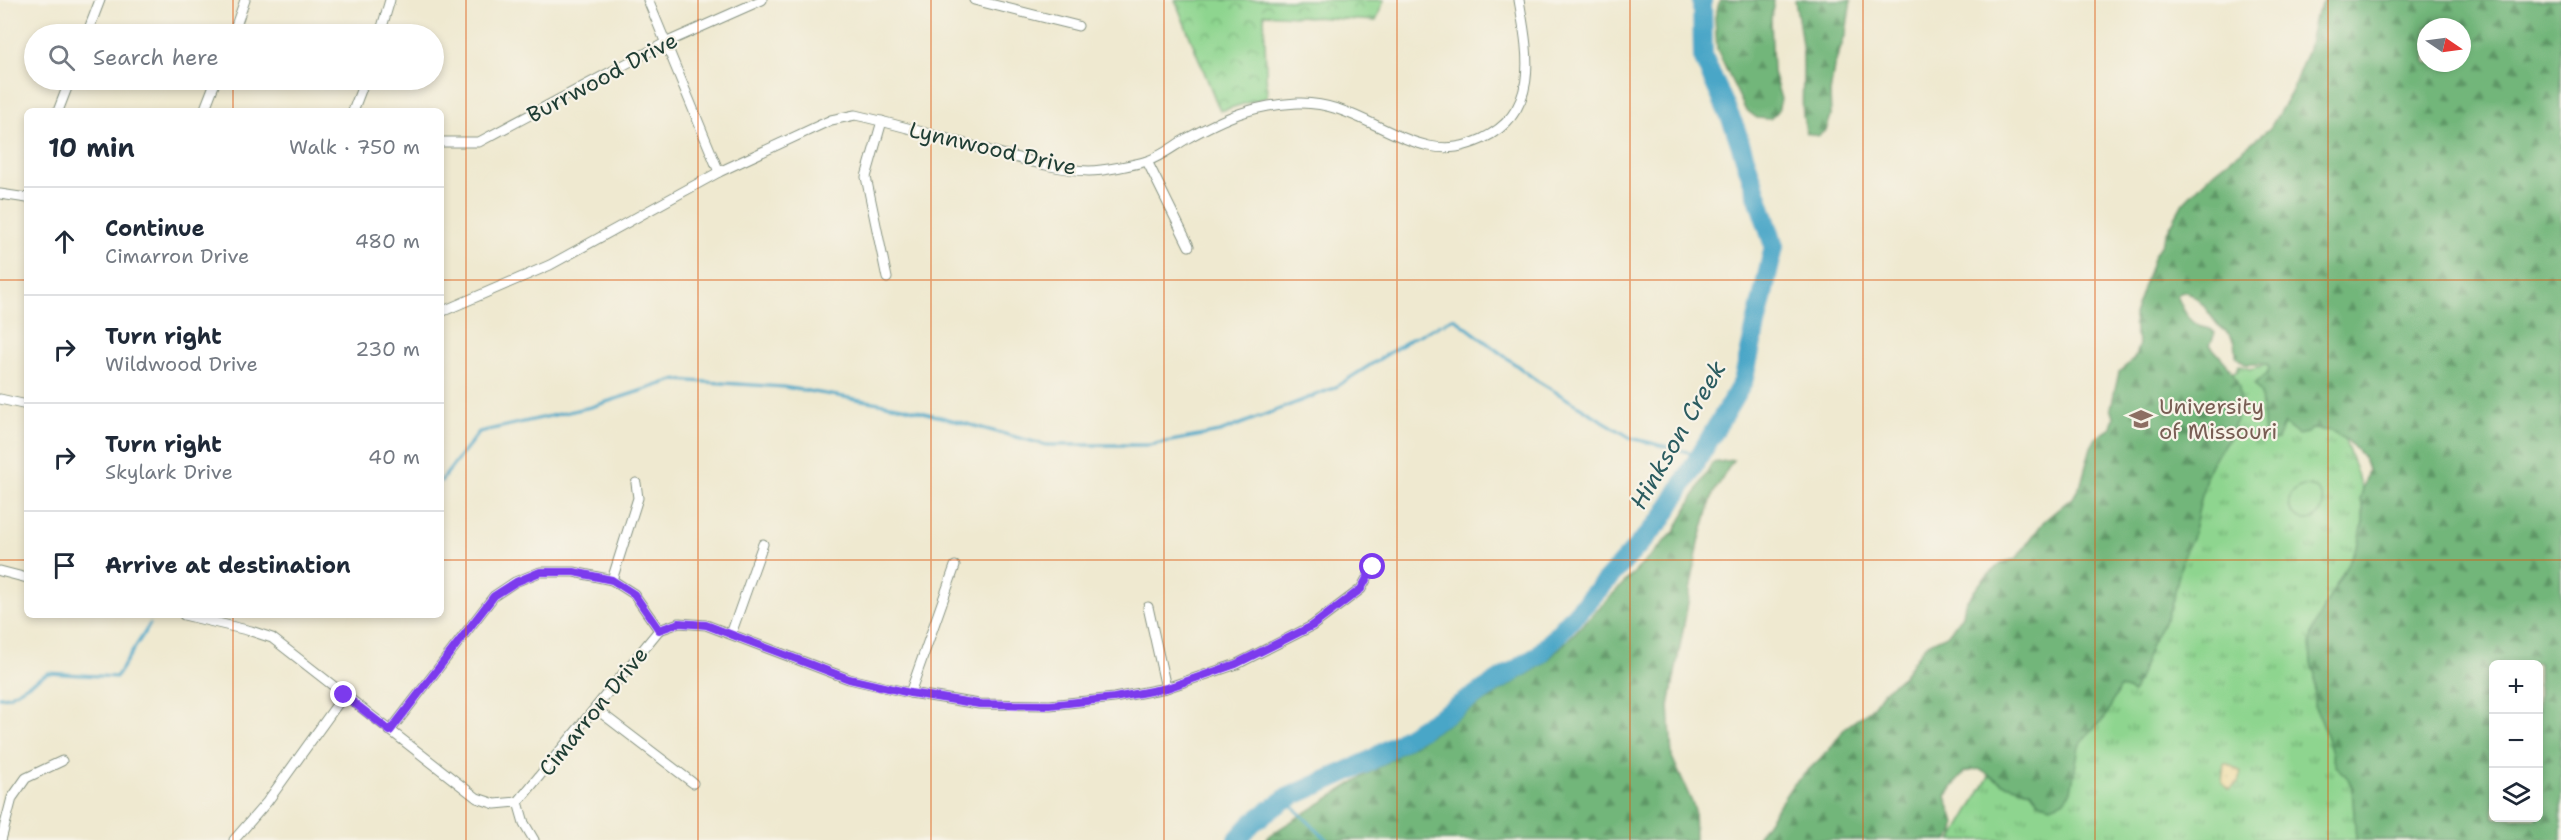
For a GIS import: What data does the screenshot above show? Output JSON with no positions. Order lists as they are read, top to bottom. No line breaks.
{"streets":{"street":["Burrwood Drive","Lynnwood Drive","Cimarron Drive"]},"water":["Hinkson Creek"],"places":{"school or university":["University of Missouri"]},"north":"right","page":{"search":"Search here","heading":["10 min","Walk · 750 m"],"list":[["Continue","Cimarron Drive","480 m"],["Turn right","Wildwood Drive","230 m"],["Turn right","Skylark Drive","40 m"],"Arrive at destination"],"map_buttons":["+","−"]}}
